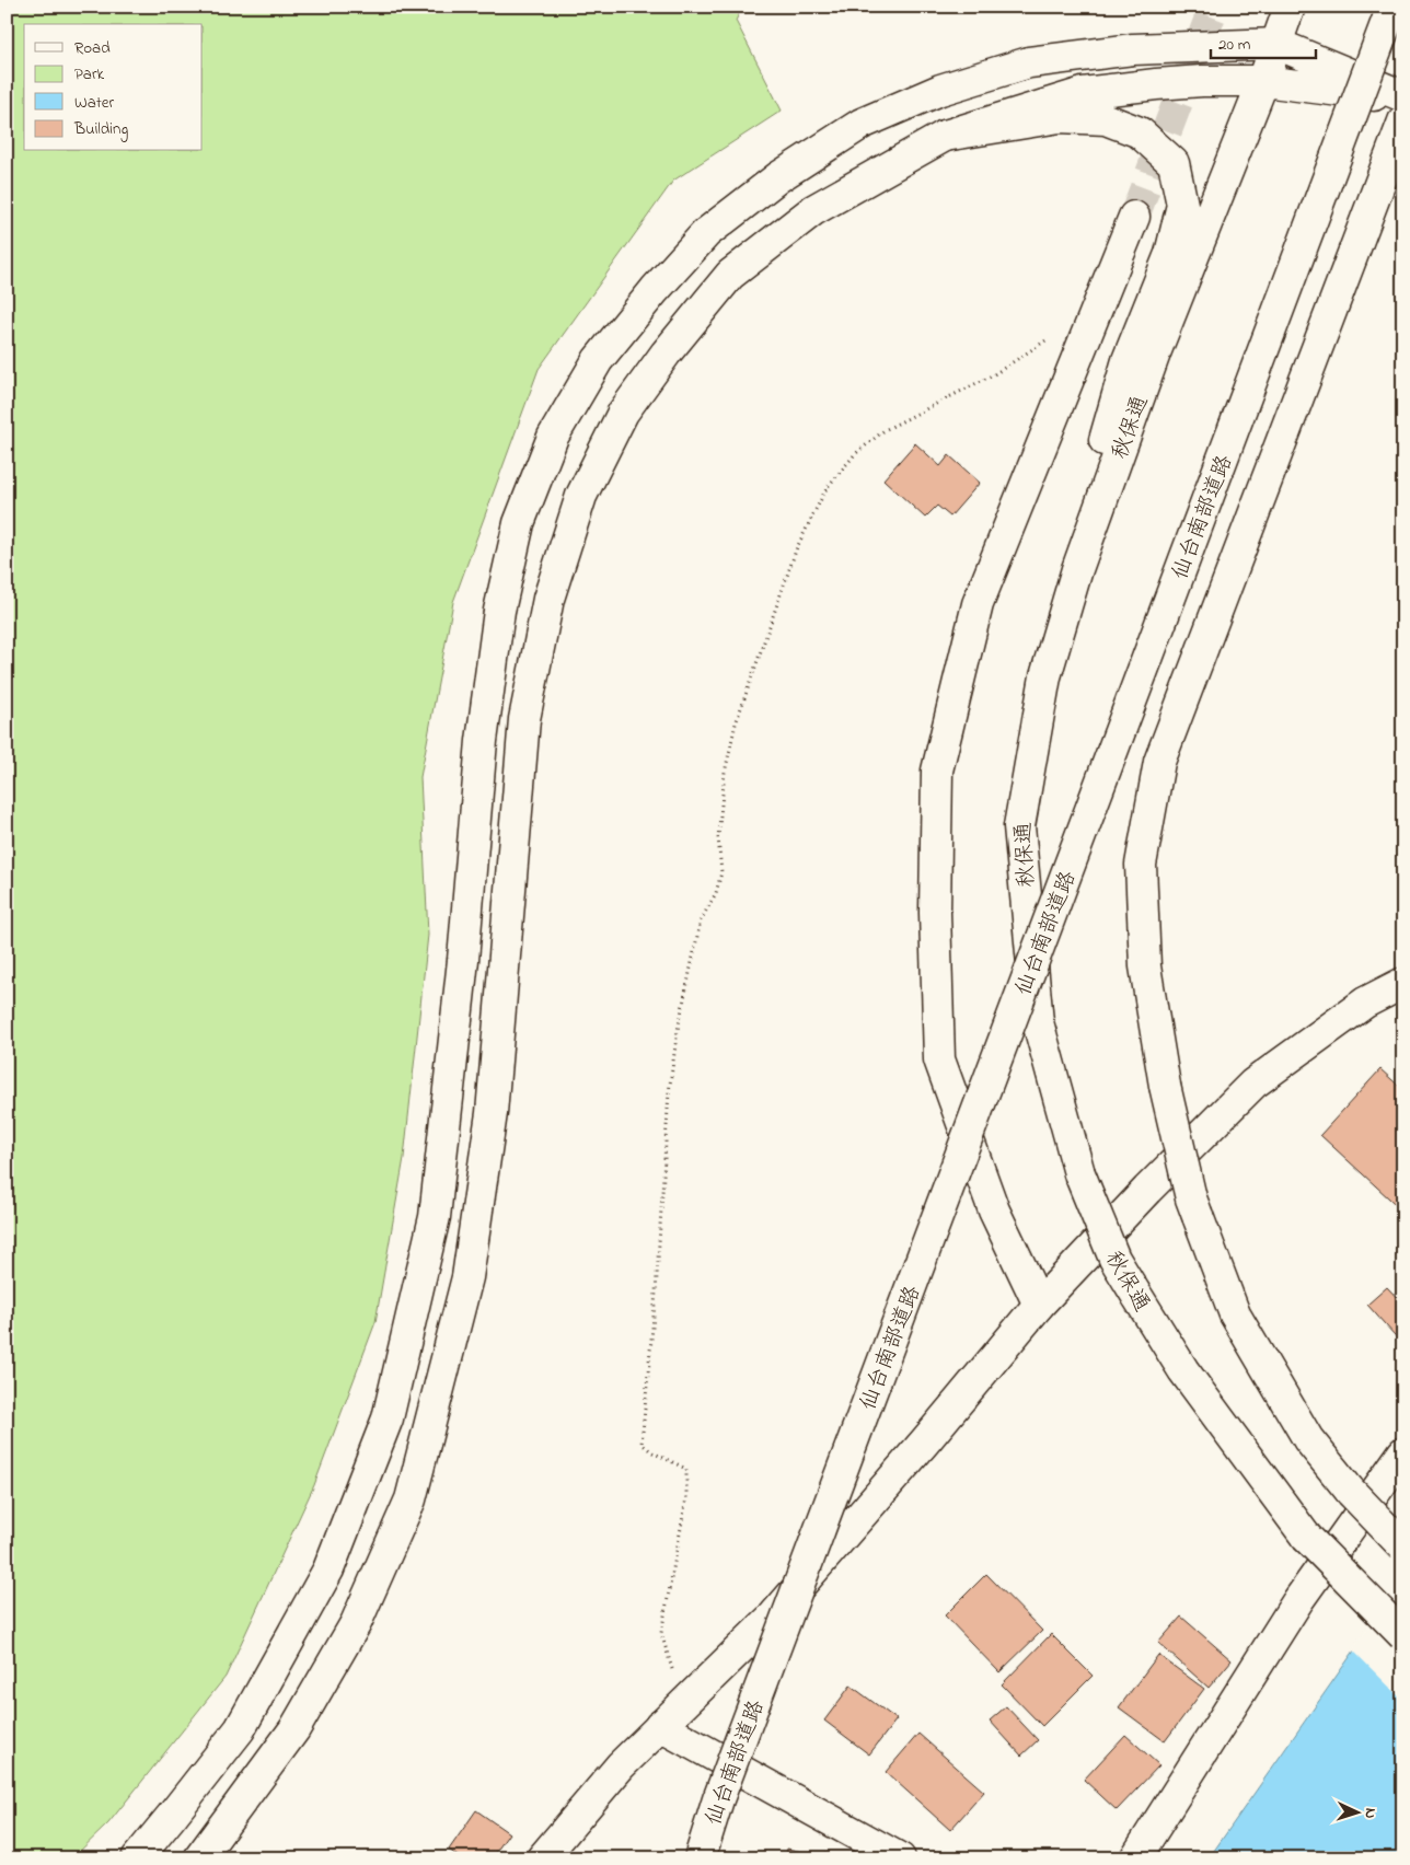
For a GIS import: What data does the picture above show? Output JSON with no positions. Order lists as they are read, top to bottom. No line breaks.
{"streets":{"main road":["秋保通","仙台南部道路"]},"legend":["Road","Park","Water","Building"],"scale_bar":"20 m","north":"right"}
